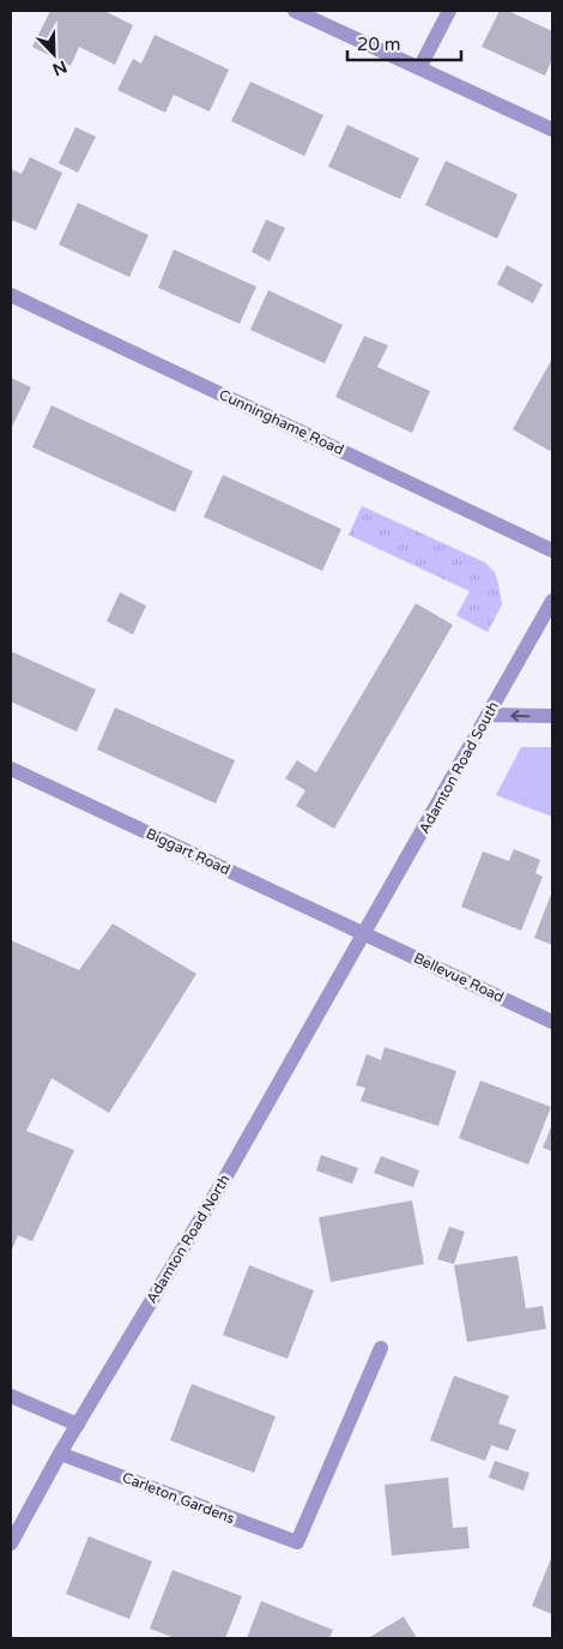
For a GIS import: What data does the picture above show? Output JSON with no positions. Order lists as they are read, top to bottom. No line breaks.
{"streets":{"street":["Cunninghame Road","Adamton Road South","Biggart Road","Bellevue Road","Adamton Road North","Carleton Gardens"]},"crossings":[["Adamton Road South","Biggart Road"],["Adamton Road South","Bellevue Road"],["Adamton Road South","Adamton Road North"],["Biggart Road","Bellevue Road"],["Biggart Road","Adamton Road North"],["Bellevue Road","Adamton Road North"],["Adamton Road North","Carleton Gardens"]],"scale_bar":"20 m","north":"bottom right"}
